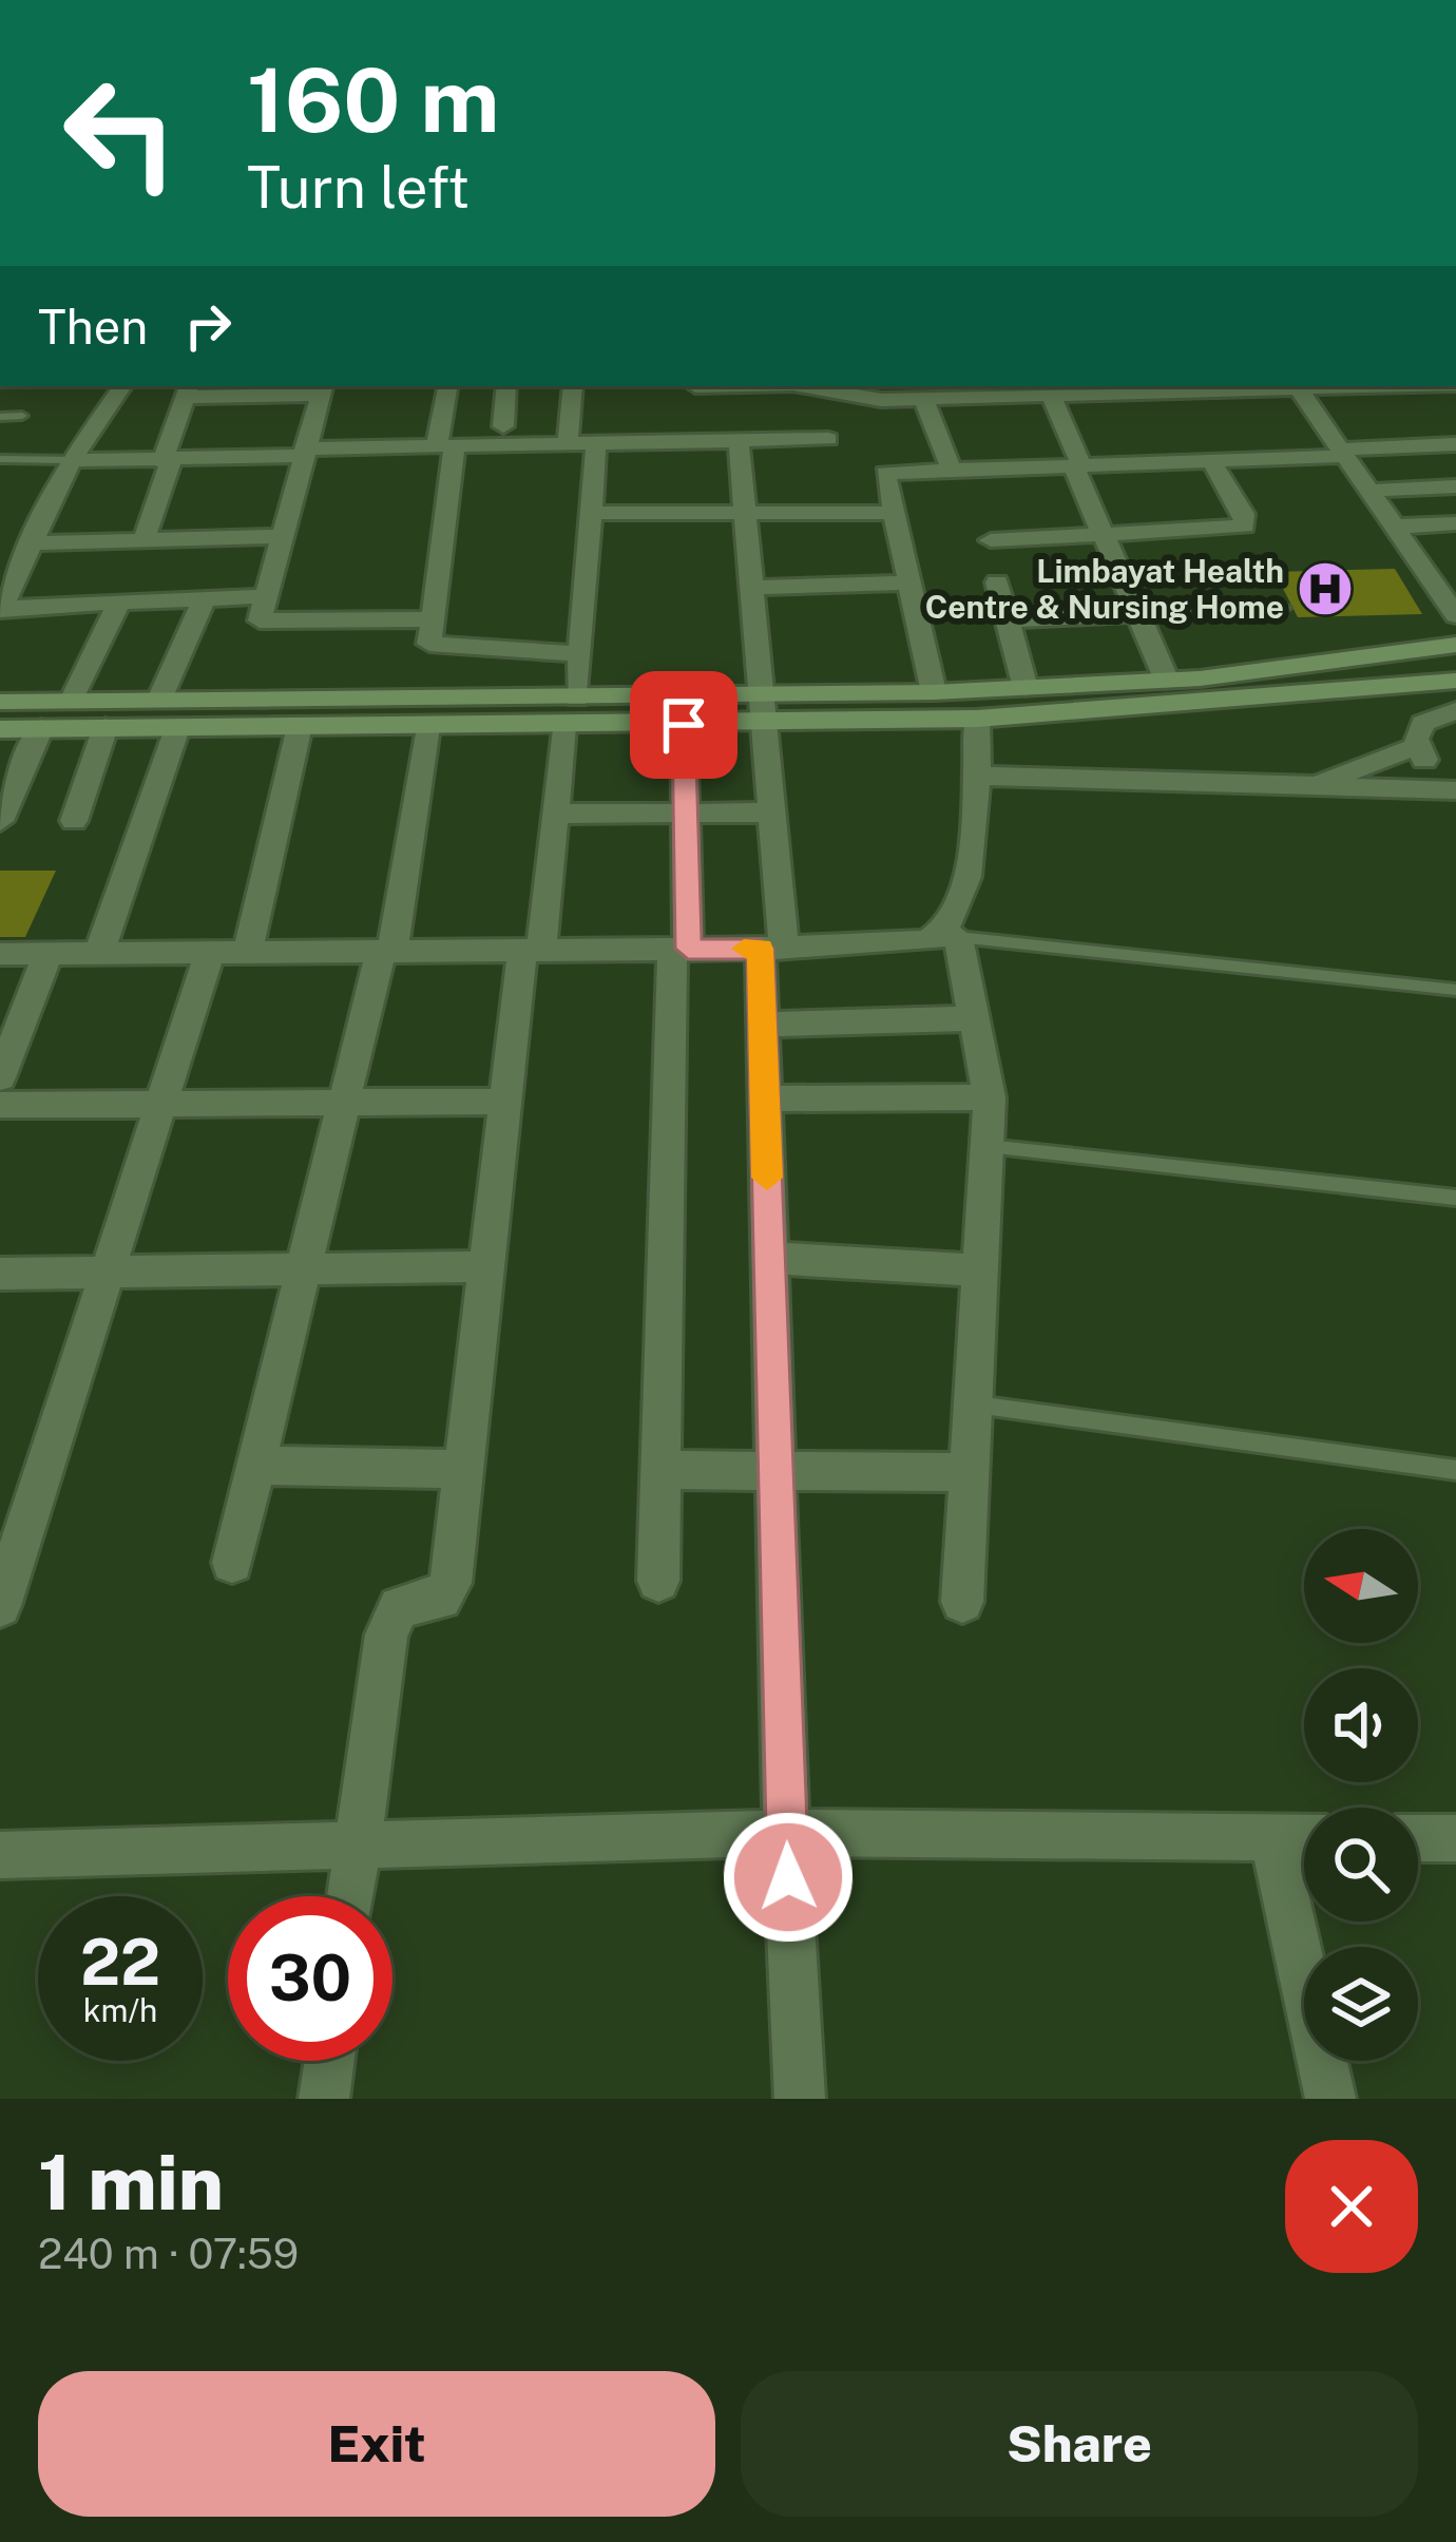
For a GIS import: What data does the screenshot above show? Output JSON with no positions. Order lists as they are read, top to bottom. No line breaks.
{"places":{"hospital":["Limbayat Health Centre & Nursing Home"]},"north":"left","page":{"turn":["160 m","Turn left"],"then":"Then","speed":"22 km/h","limit":"30","heading":["1 min","240 m · 07:59"],"buttons":["Exit","Share"]}}
